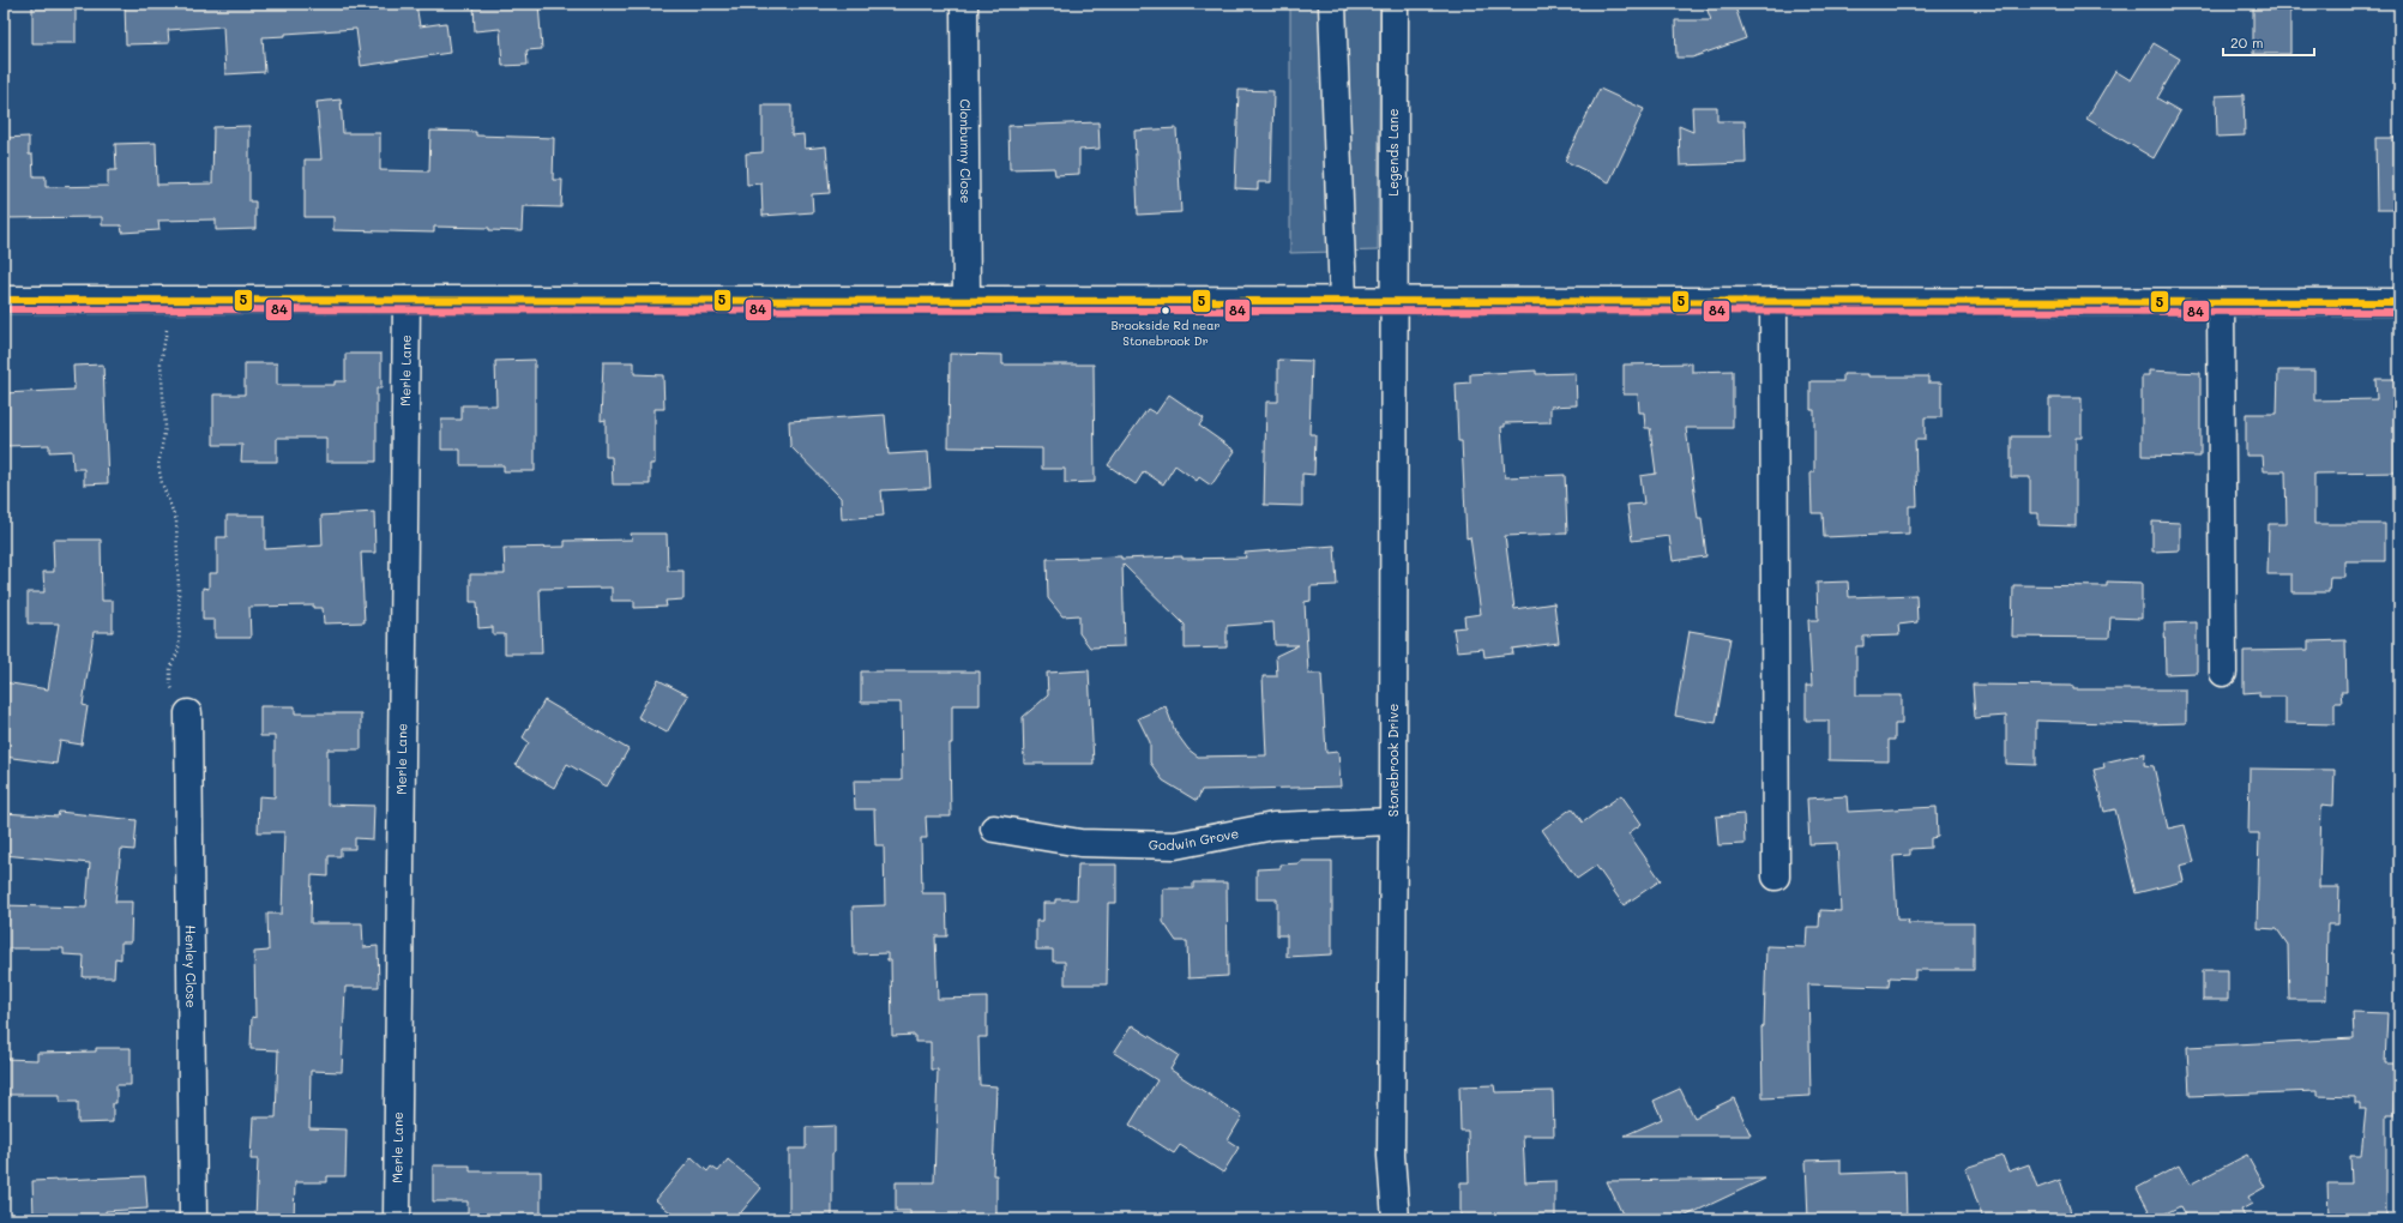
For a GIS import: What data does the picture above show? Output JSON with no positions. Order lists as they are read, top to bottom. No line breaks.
{"streets":{"street":["Clonbunny Close","Legends Lane","Merle Lane","Stonebrook Drive","Godwin Grove","Henley Close"]},"crossings":[["Legends Lane","Stonebrook Drive"],["Stonebrook Drive","Godwin Grove"]],"places":["Brookside Rd near Stonebrook Dr"],"lines":["transit line 5","transit line 84"],"scale_bar":"20 m"}
